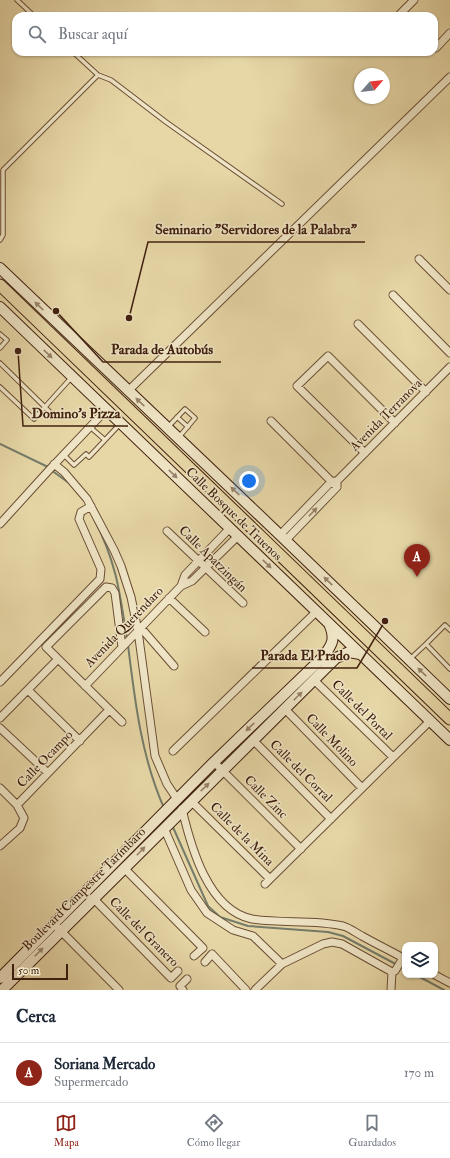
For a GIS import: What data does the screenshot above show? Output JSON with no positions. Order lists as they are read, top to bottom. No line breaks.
{"streets":{"street":["Avenida Terranova","Calle Bosque de Truenos","Calle Apatzingán","Avenida Queréndaro","Calle del Portal","Calle Molino","Calle Ocampo","Calle del Corral","Calle Zinc","Calle de la Mina","Boulevard Campestre Tarímbaro","Calle del Granero"]},"crossings":[["Calle Bosque de Truenos","Avenida Queréndaro"],["Calle Apatzingán","Avenida Queréndaro"],["Calle del Portal","Boulevard Campestre Tarímbaro"],["Calle Molino","Boulevard Campestre Tarímbaro"],["Calle del Corral","Boulevard Campestre Tarímbaro"],["Calle Zinc","Boulevard Campestre Tarímbaro"],["Calle de la Mina","Boulevard Campestre Tarímbaro"],["Boulevard Campestre Tarímbaro","Calle del Granero"]],"places":["Parada de Autobús","Seminario \"Servidores de la Palabra\"","Domino's Pizza","Parada El Prado"],"scale_bar":"50 m","north":"top right","page":{"search":"Buscar aquí","pins":"A","scale":"50 m","heading":"Cerca","list":[{"mark":"A","name":"Soriana Mercado","note":"Supermercado","value":"170 m"}],"nav":["Mapa","Cómo llegar","Guardados"]}}
